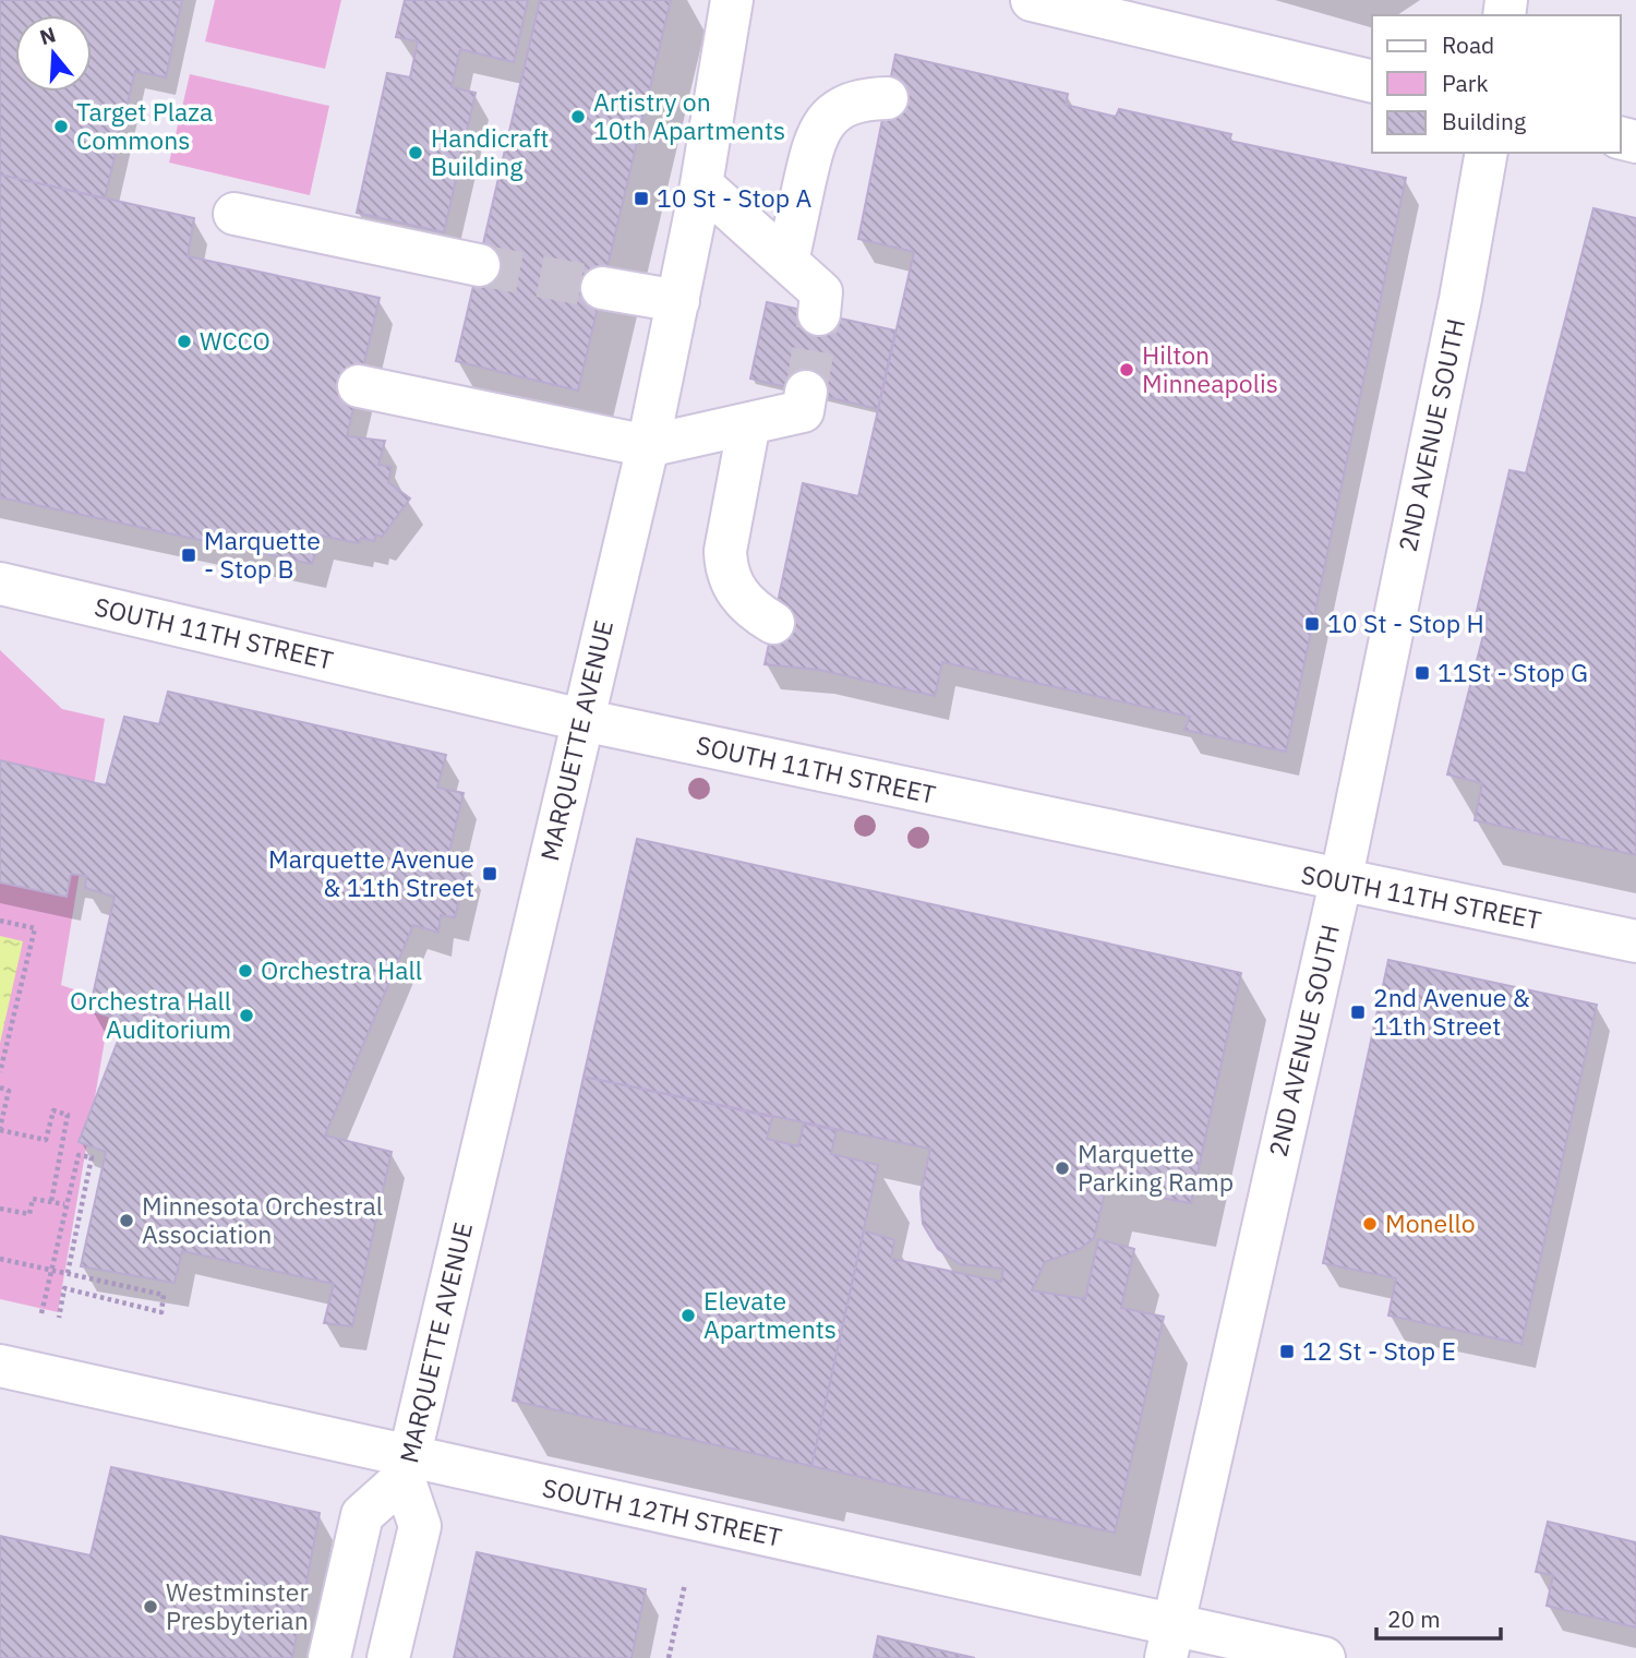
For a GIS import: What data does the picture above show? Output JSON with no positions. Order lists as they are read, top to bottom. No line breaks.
{"streets":{"street":["2ND AVENUE SOUTH","SOUTH 11TH STREET","MARQUETTE AVENUE","SOUTH 12TH STREET"]},"crossings":[["2ND AVENUE SOUTH","SOUTH 11TH STREET"],["2ND AVENUE SOUTH","SOUTH 12TH STREET"],["SOUTH 11TH STREET","MARQUETTE AVENUE"],["MARQUETTE AVENUE","SOUTH 12TH STREET"]],"places":{"other":["Artistry on 10th Apartments","Target Plaza Commons","Handicraft Building","WCCO","Hilton Minneapolis","Orchestra Hall","Orchestra Hall Auditorium","Marquette Parking Ramp","Minnesota Orchestral Association","Monello","Elevate Apartments","Westminster Presbyterian"],"transit":["10 St - Stop A","Marquette - Stop B","10 St - Stop H","11St - Stop G","Marquette Avenue & 11th Street","2nd Avenue & 11th Street","12 St - Stop E"]},"legend":["Road","Park","Building"],"scale_bar":"20 m","north":"top"}
